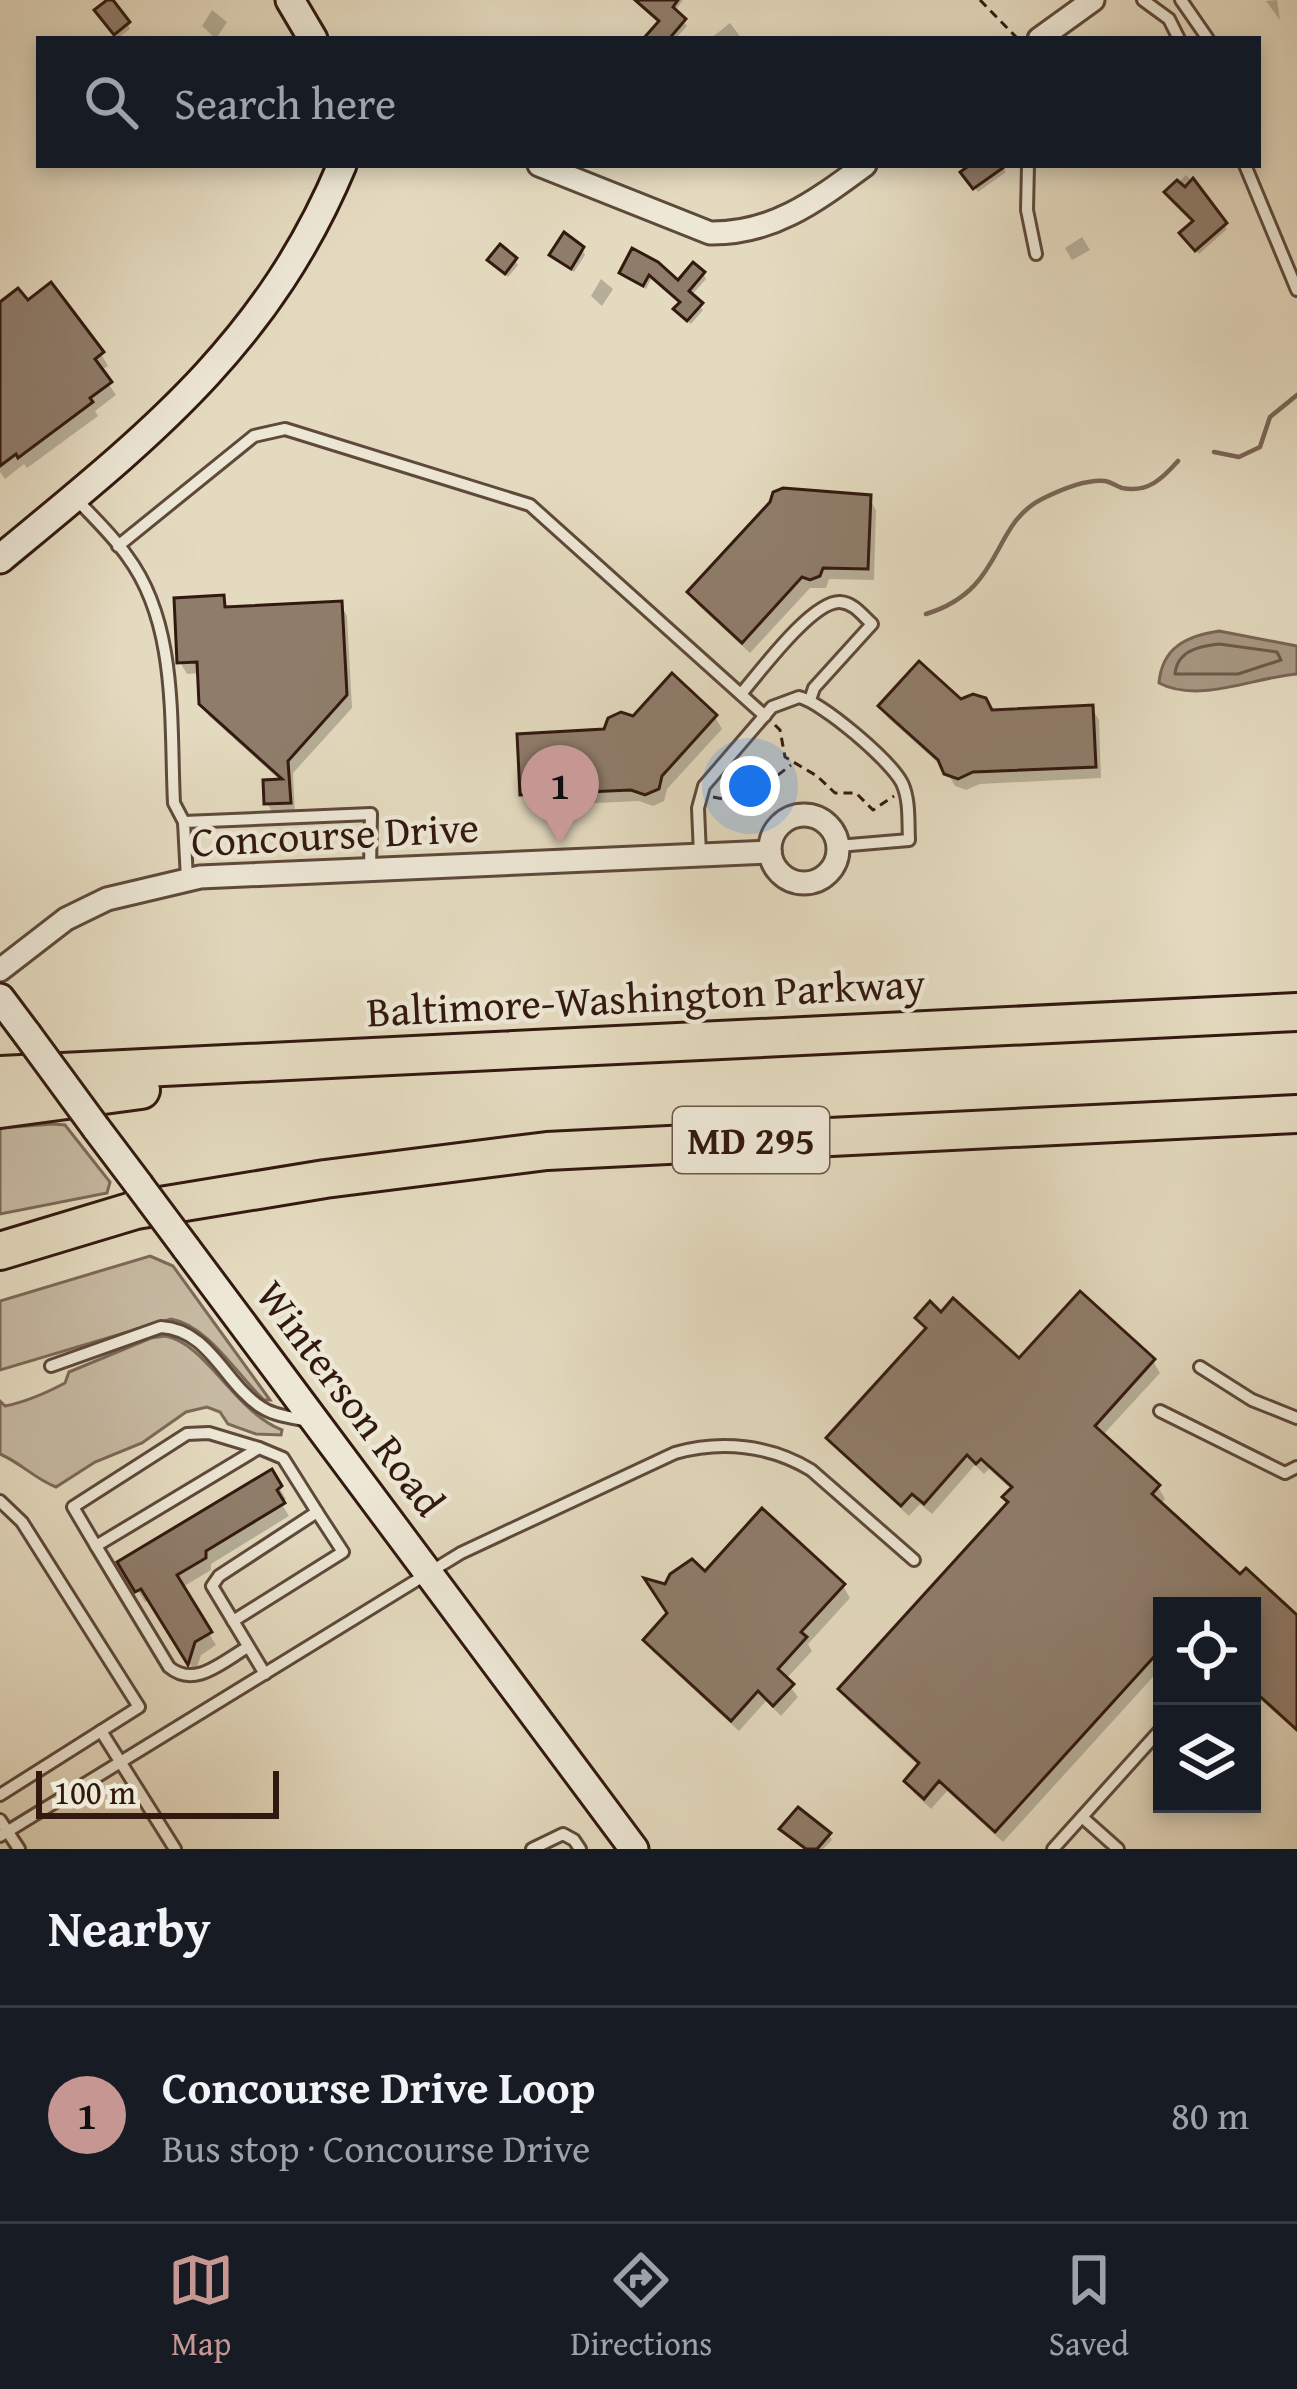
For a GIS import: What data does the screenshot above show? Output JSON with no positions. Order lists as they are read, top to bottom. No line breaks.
{"streets":{"highway":["Baltimore-Washington Parkway","MD 295"],"street":["Concourse Drive","Winterson Road"]},"scale_bar":"100 m","page":{"search":"Search here","pins":"1","scale":"100 m","heading":"Nearby","list":[{"mark":"1","name":"Concourse Drive Loop","note":"Bus stop · Concourse Drive","value":"80 m"}],"nav":["Map","Directions","Saved"]}}
